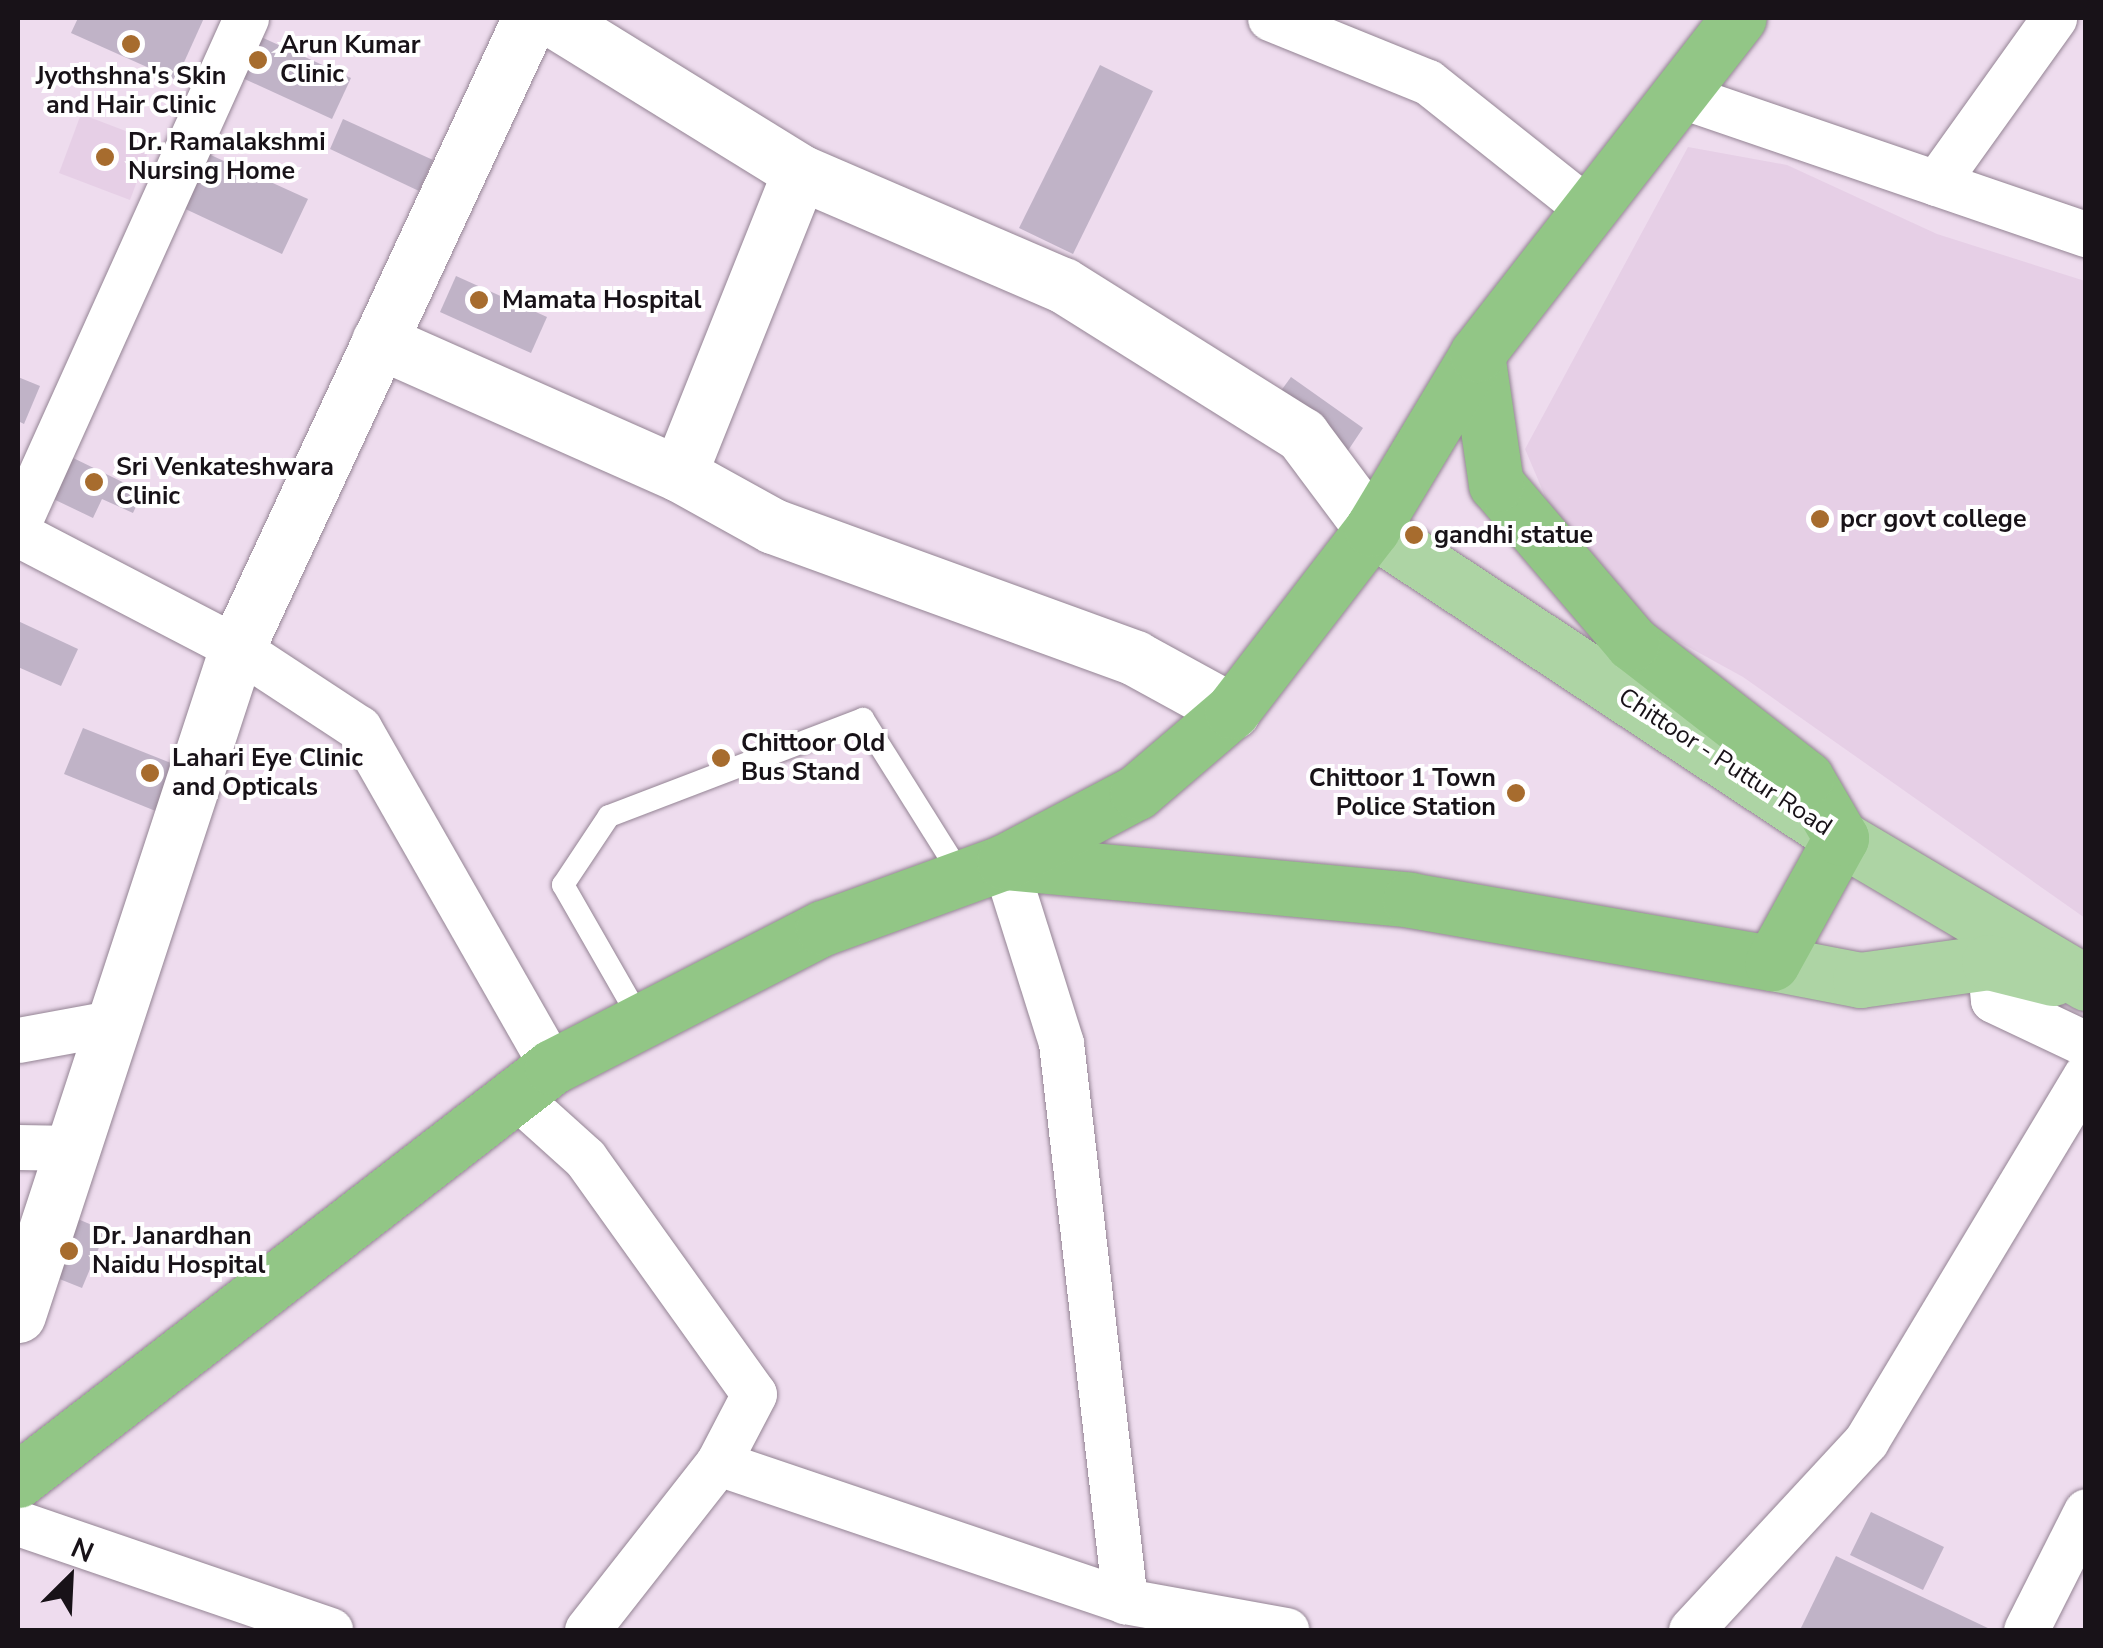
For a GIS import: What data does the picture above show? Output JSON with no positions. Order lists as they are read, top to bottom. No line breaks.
{"streets":{"main road":["Chittoor - Puttur Road"]},"places":["Jyothshna's Skin and Hair Clinic","Arun Kumar Clinic","Dr. Ramalakshmi Nursing Home","Mamata Hospital","Sri Venkateshwara Clinic","pcr govt college","gandhi statue","Chittoor Old Bus Stand","Lahari Eye Clinic and Opticals","Chittoor 1 Town Police Station","Dr. Janardhan Naidu Hospital"],"north":"top right"}
